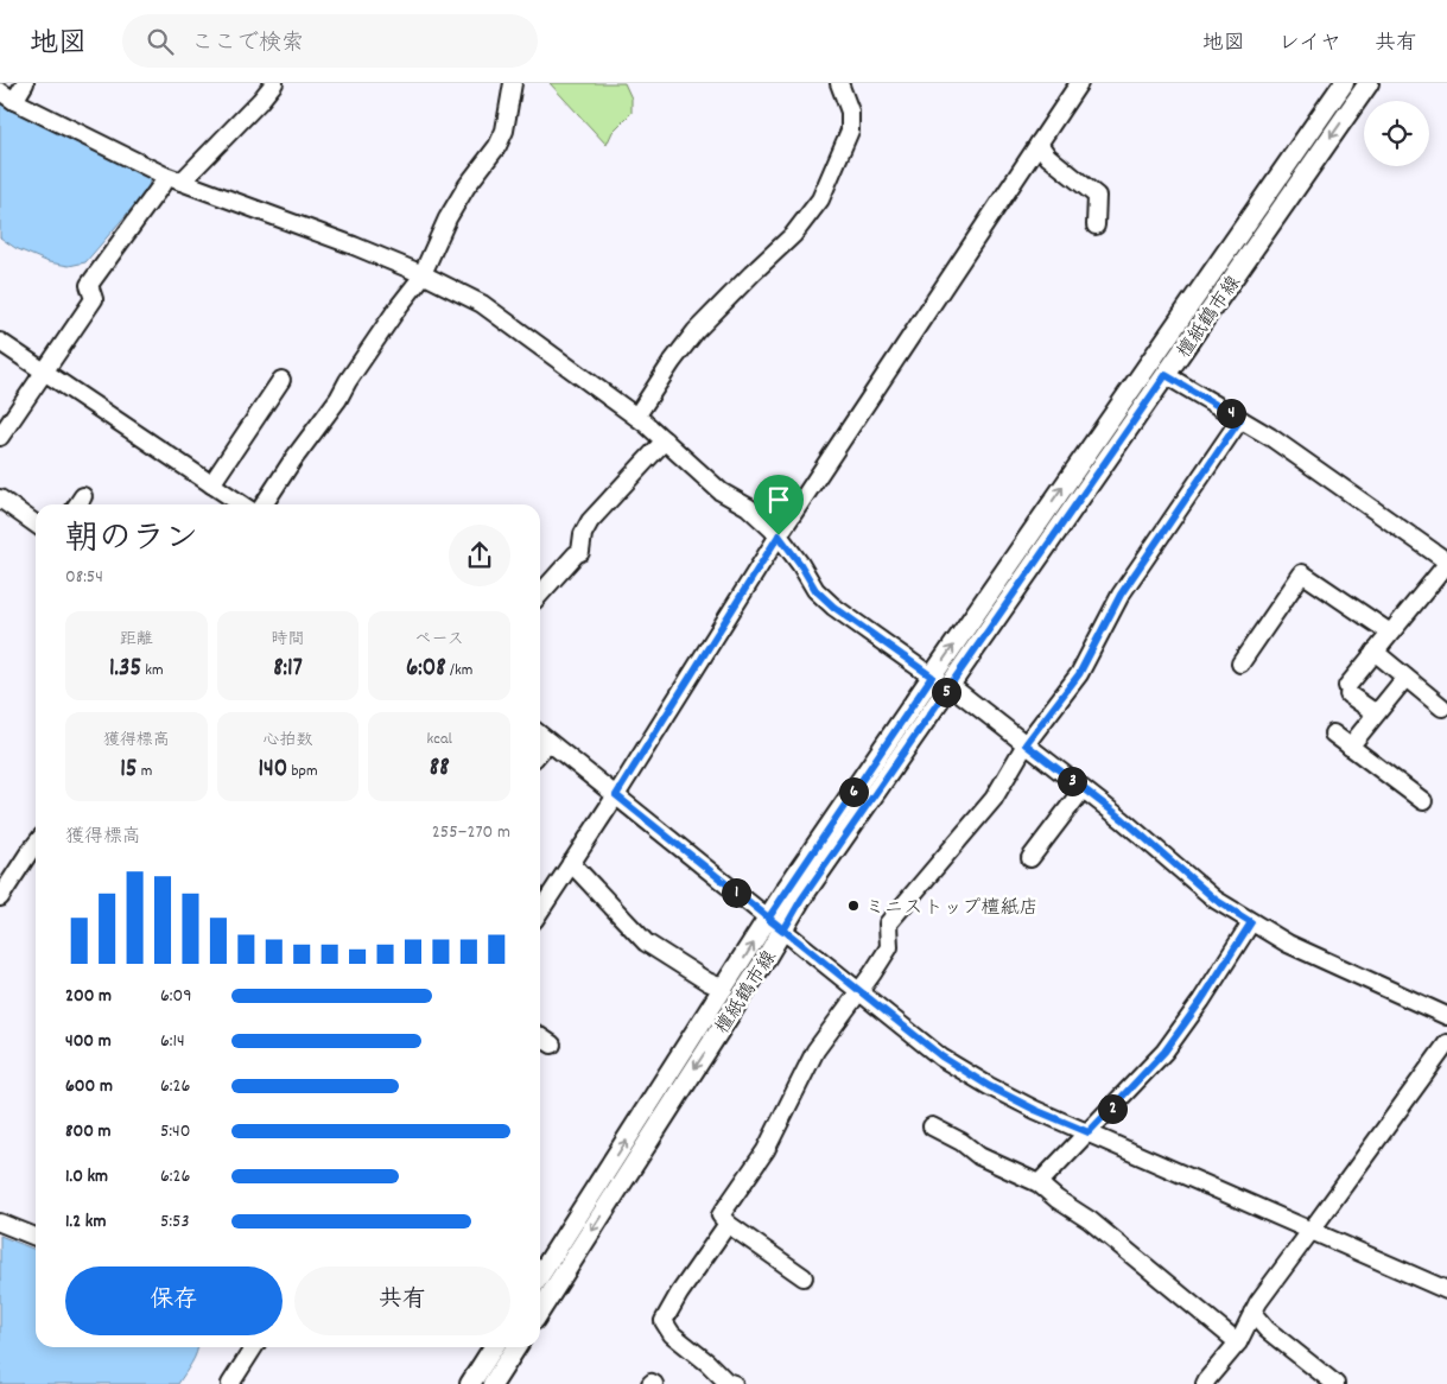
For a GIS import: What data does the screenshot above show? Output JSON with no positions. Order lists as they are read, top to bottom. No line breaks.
{"streets":{"main road":["檀紙鶴市線"]},"places":["ミニストップ檀紙店"],"page":{"header":"地図","search":"ここで検索","nav":["地図","レイヤ","共有"],"pins":["4","5","3","6","1","2"],"heading":["朝のラン","08:54"],"stats":[["距離","1.35 km"],["時間","8:17"],["ペース","6:08 /km"],["獲得標高","15 m"],["心拍数","140 bpm"],["kcal","88"]],"chart":["獲得標高","255–270 m"],"list":[{"name":"200 m","note":"6:09"},{"name":"400 m","note":"6:14"},{"name":"600 m","note":"6:26"},{"name":"800 m","note":"5:40"},{"name":"1.0 km","note":"6:26"},{"name":"1.2 km","note":"5:53"}],"buttons":["保存","共有"]}}
